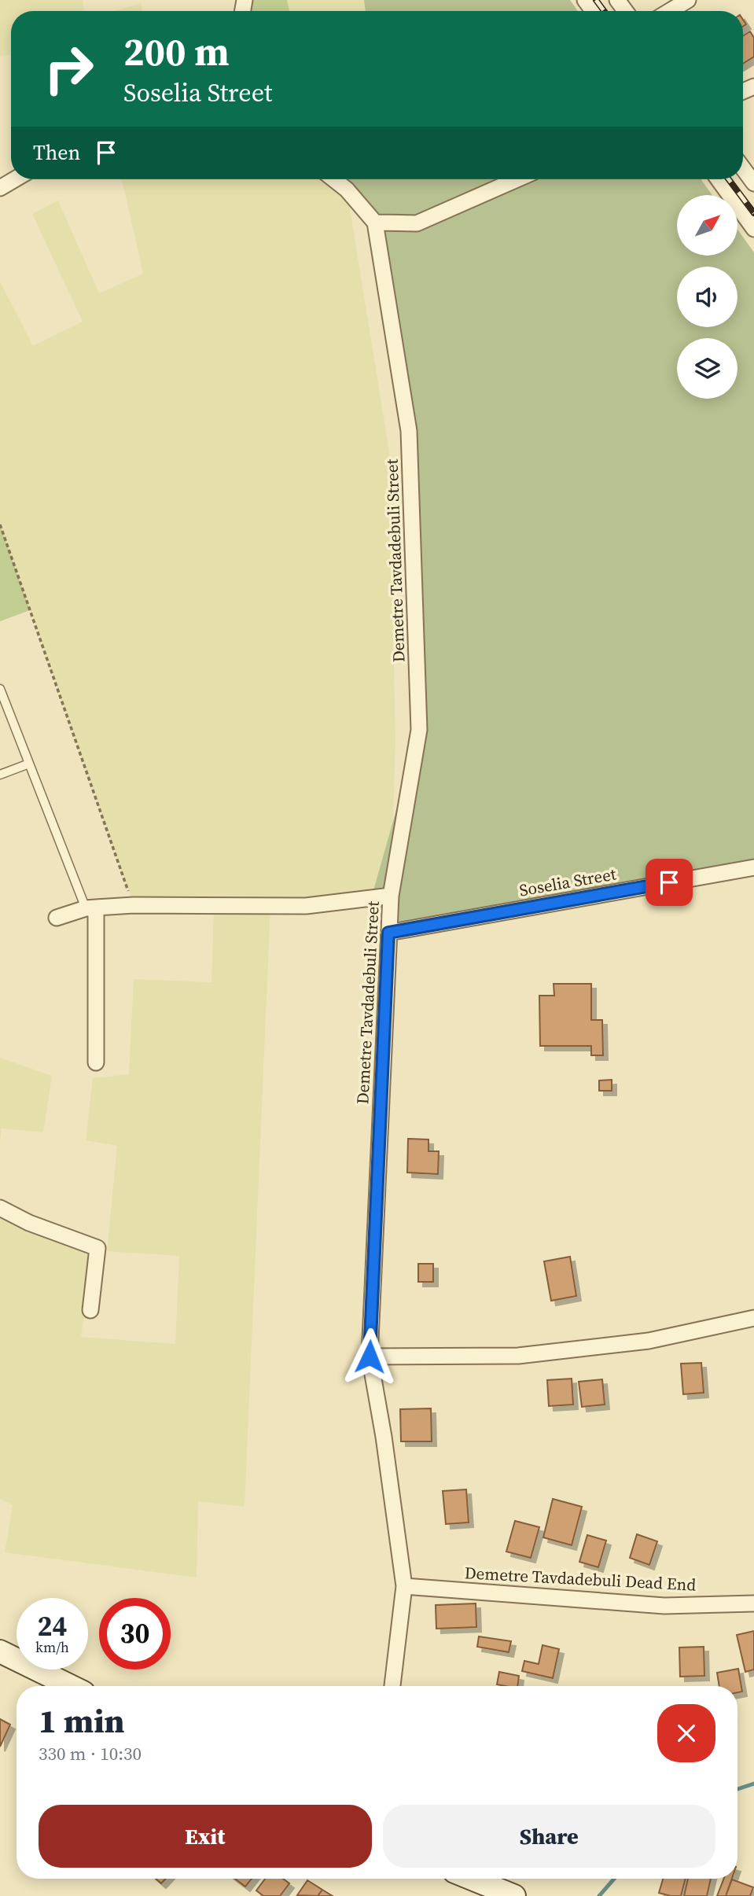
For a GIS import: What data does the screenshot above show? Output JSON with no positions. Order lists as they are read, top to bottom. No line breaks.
{"streets":{"street":["Demetre Tavdadebuli Street","Soselia Street","Demetre Tavdadebuli Dead End"]},"crossings":[["Demetre Tavdadebuli Street","Soselia Street"],["Demetre Tavdadebuli Street","Demetre Tavdadebuli Dead End"]],"north":"top right","page":{"turn":["200 m","Soselia Street"],"then":"Then","speed":"24 km/h","limit":"30","heading":["1 min","330 m · 10:30"],"buttons":["Exit","Share"]}}
